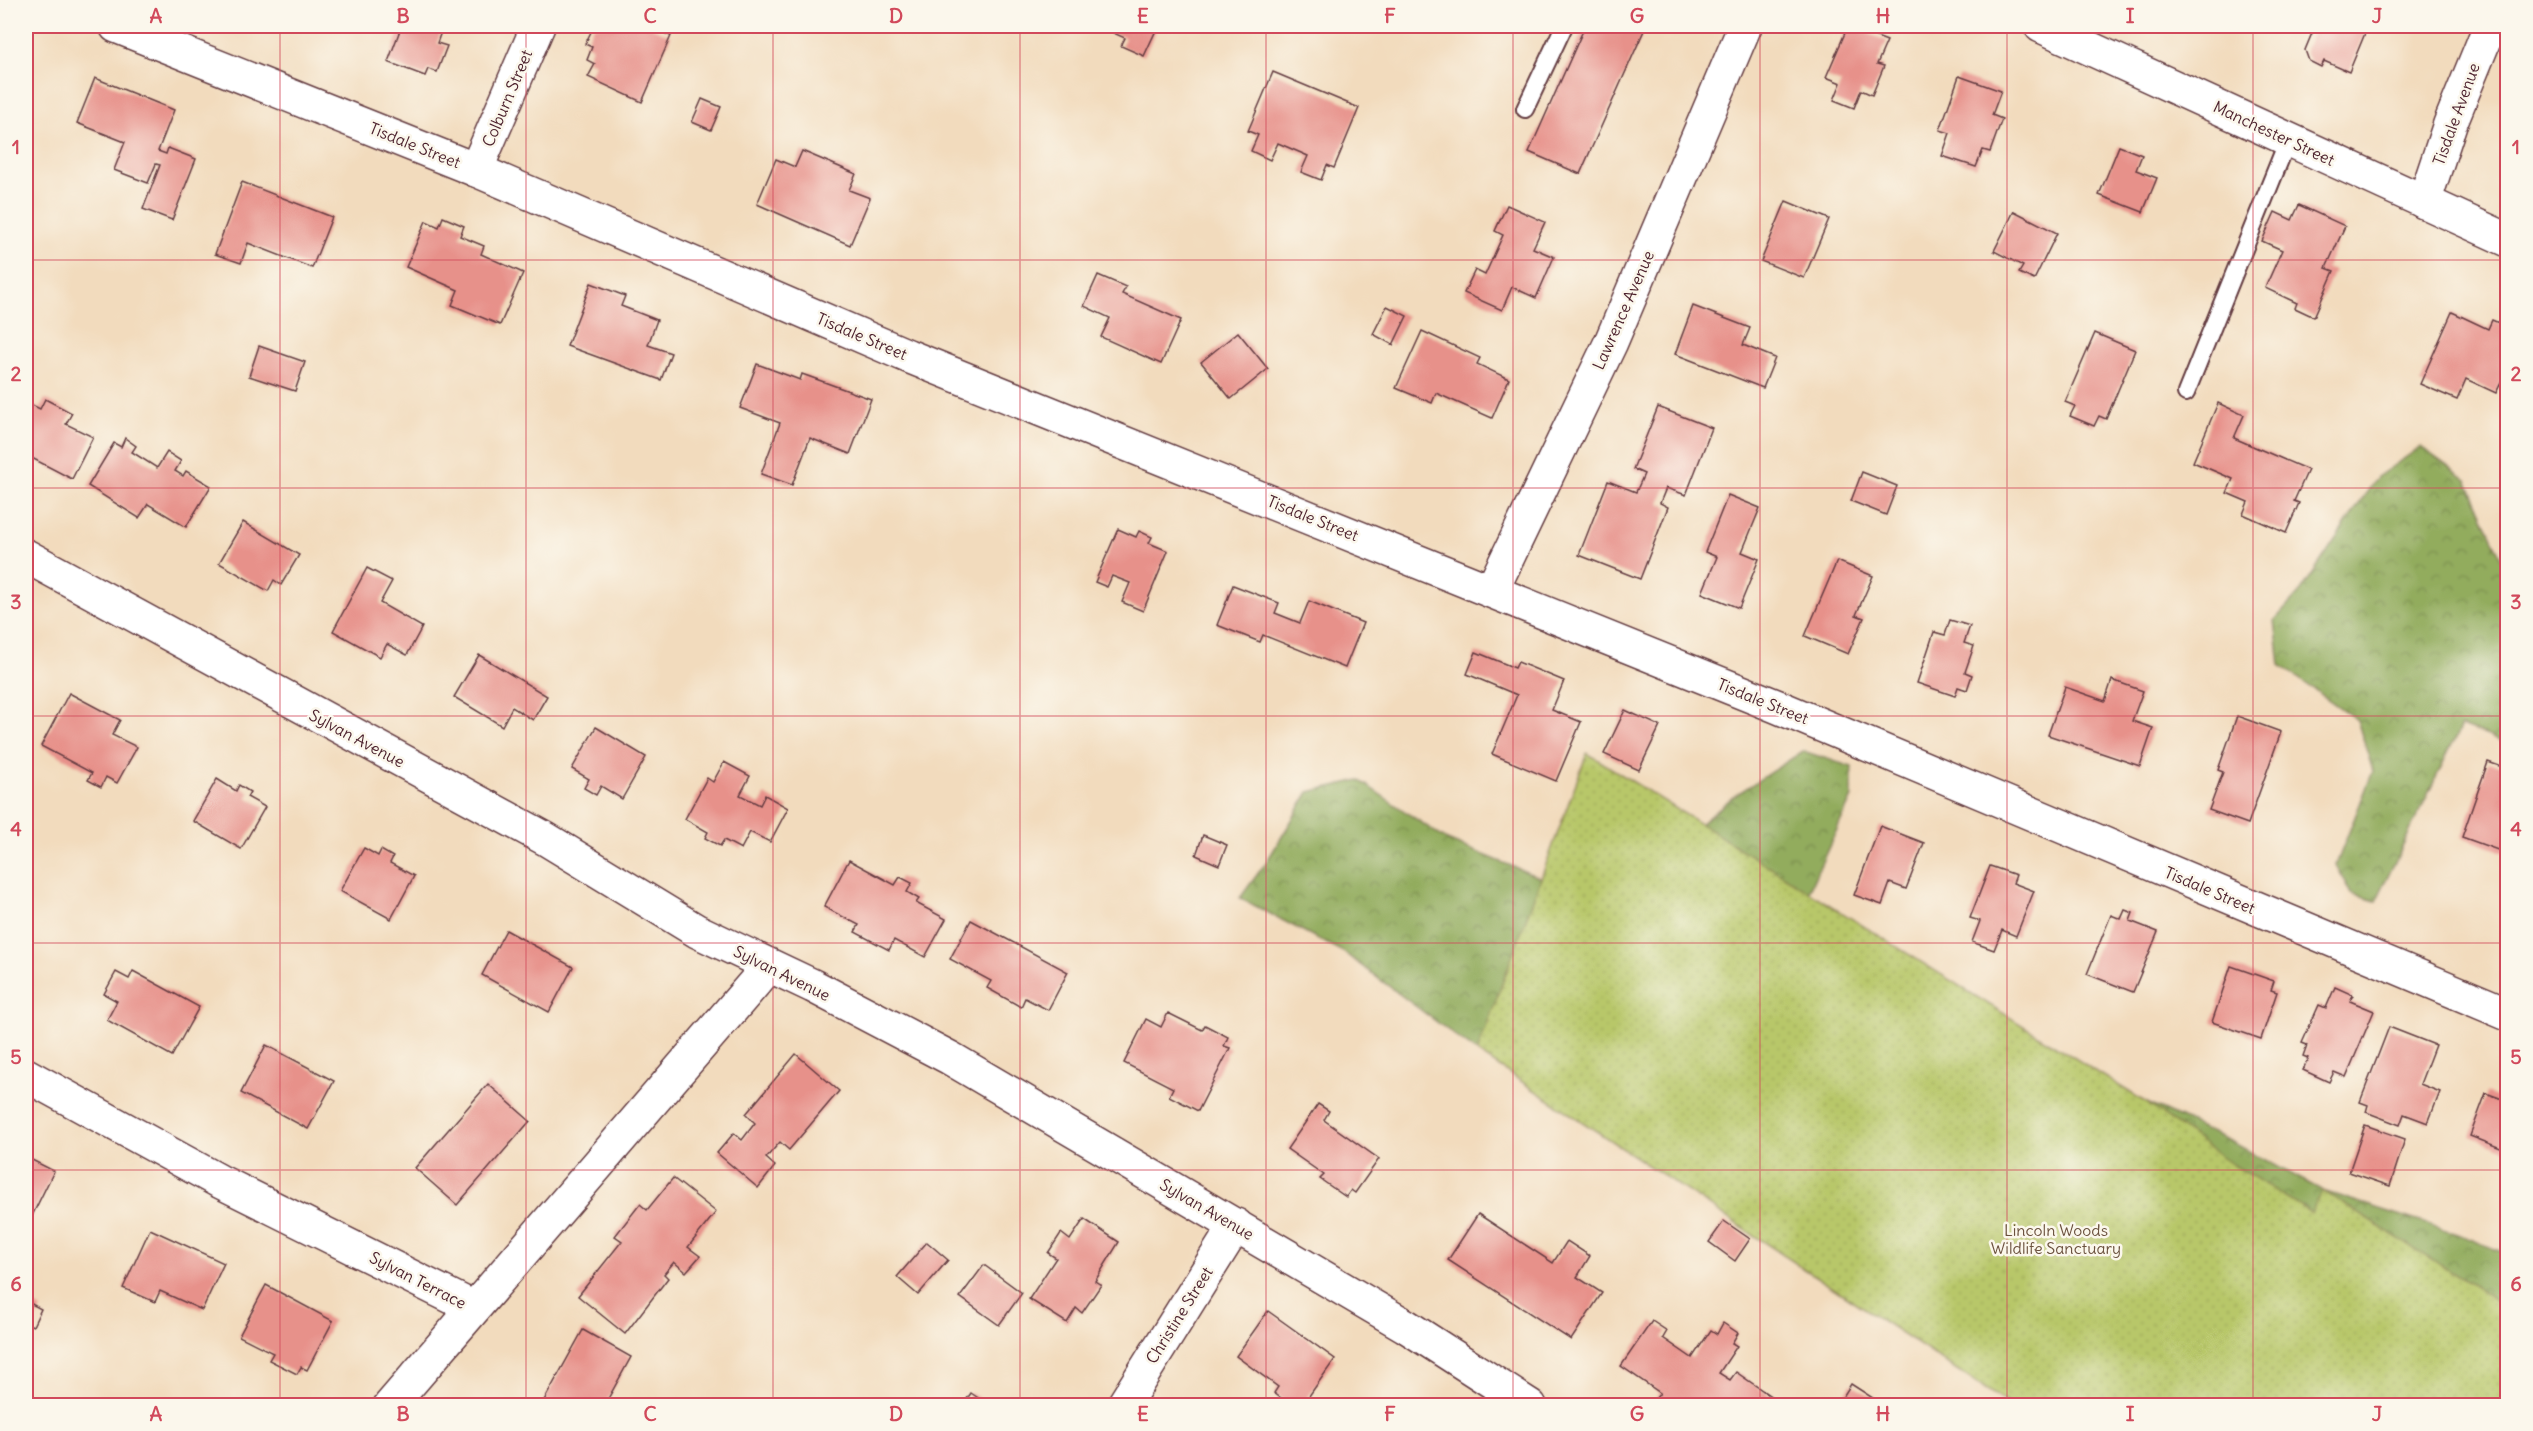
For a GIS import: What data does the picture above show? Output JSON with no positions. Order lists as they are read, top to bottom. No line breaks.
{"streets":{"street":["Colburn Street","Tisdale Avenue","Manchester Street","Tisdale Street","Lawrence Avenue","Sylvan Avenue","Sylvan Terrace","Christine Street"]},"crossings":[["Colburn Street","Tisdale Street"],["Tisdale Avenue","Manchester Street"],["Tisdale Street","Lawrence Avenue"],["Sylvan Avenue","Sylvan Terrace"],["Sylvan Avenue","Christine Street"]],"parks":["Lincoln Woods Wildlife Sanctuary"],"grid":{"columns":["A","B","C","D","E","F","G","H","I","J"],"rows":["1","2","3","4","5","6"]}}
